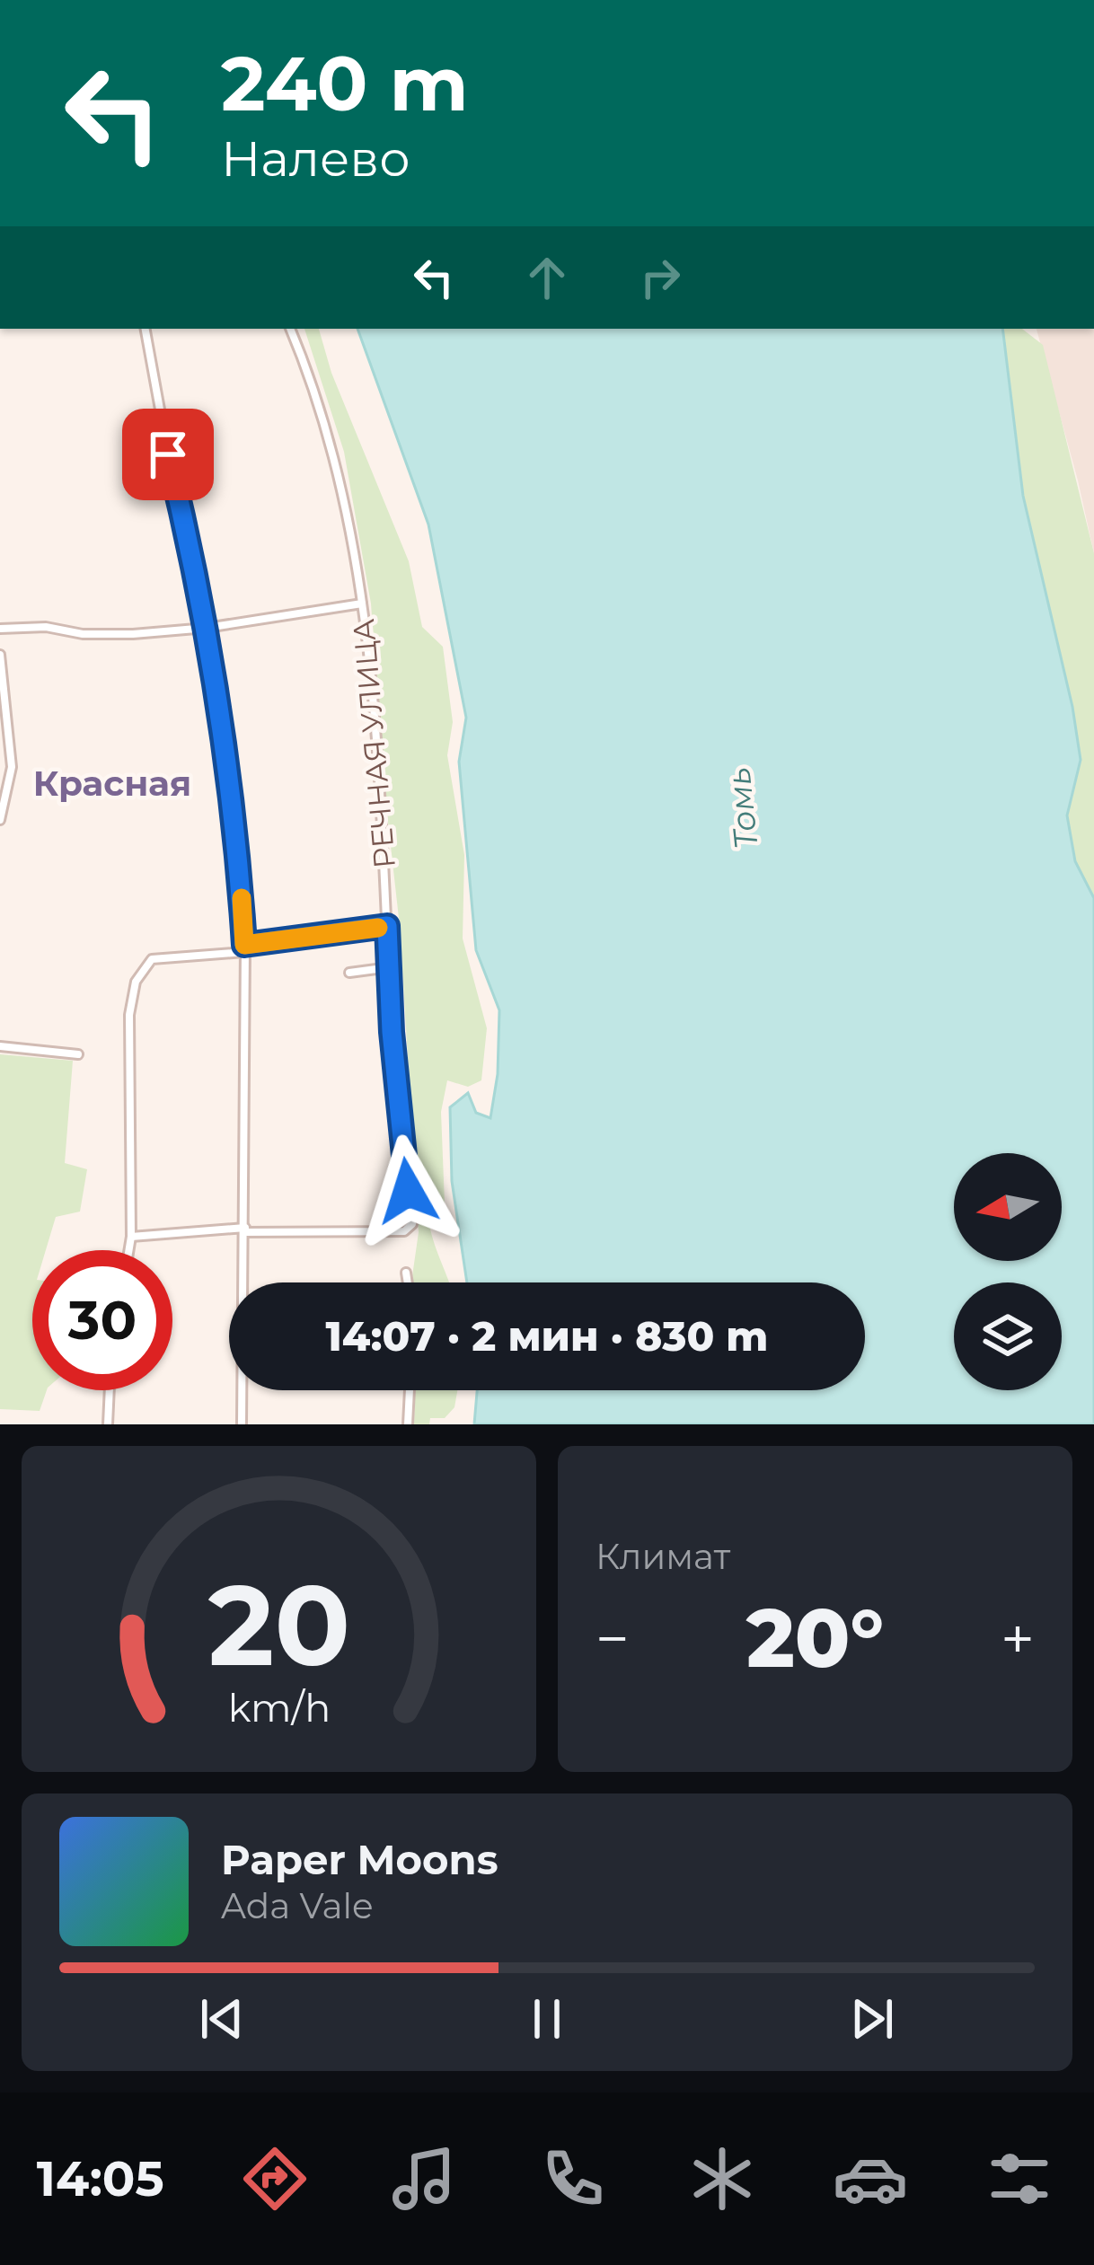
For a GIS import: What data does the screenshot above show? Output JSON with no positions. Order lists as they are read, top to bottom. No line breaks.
{"streets":{"street":["РЕЧНАЯ УЛИЦА"]},"districts":["Красная"],"water":["Томь"],"north":"left","page":{"turn":["240 m","Налево"],"limit":"30","trip":"14:07 · 2 мин · 830 m","tile":"Климат","heat":["−","20°","+"],"song":["Paper Moons","Ada Vale"],"tabs":"14:05","gauge":["20","km/h"]}}
